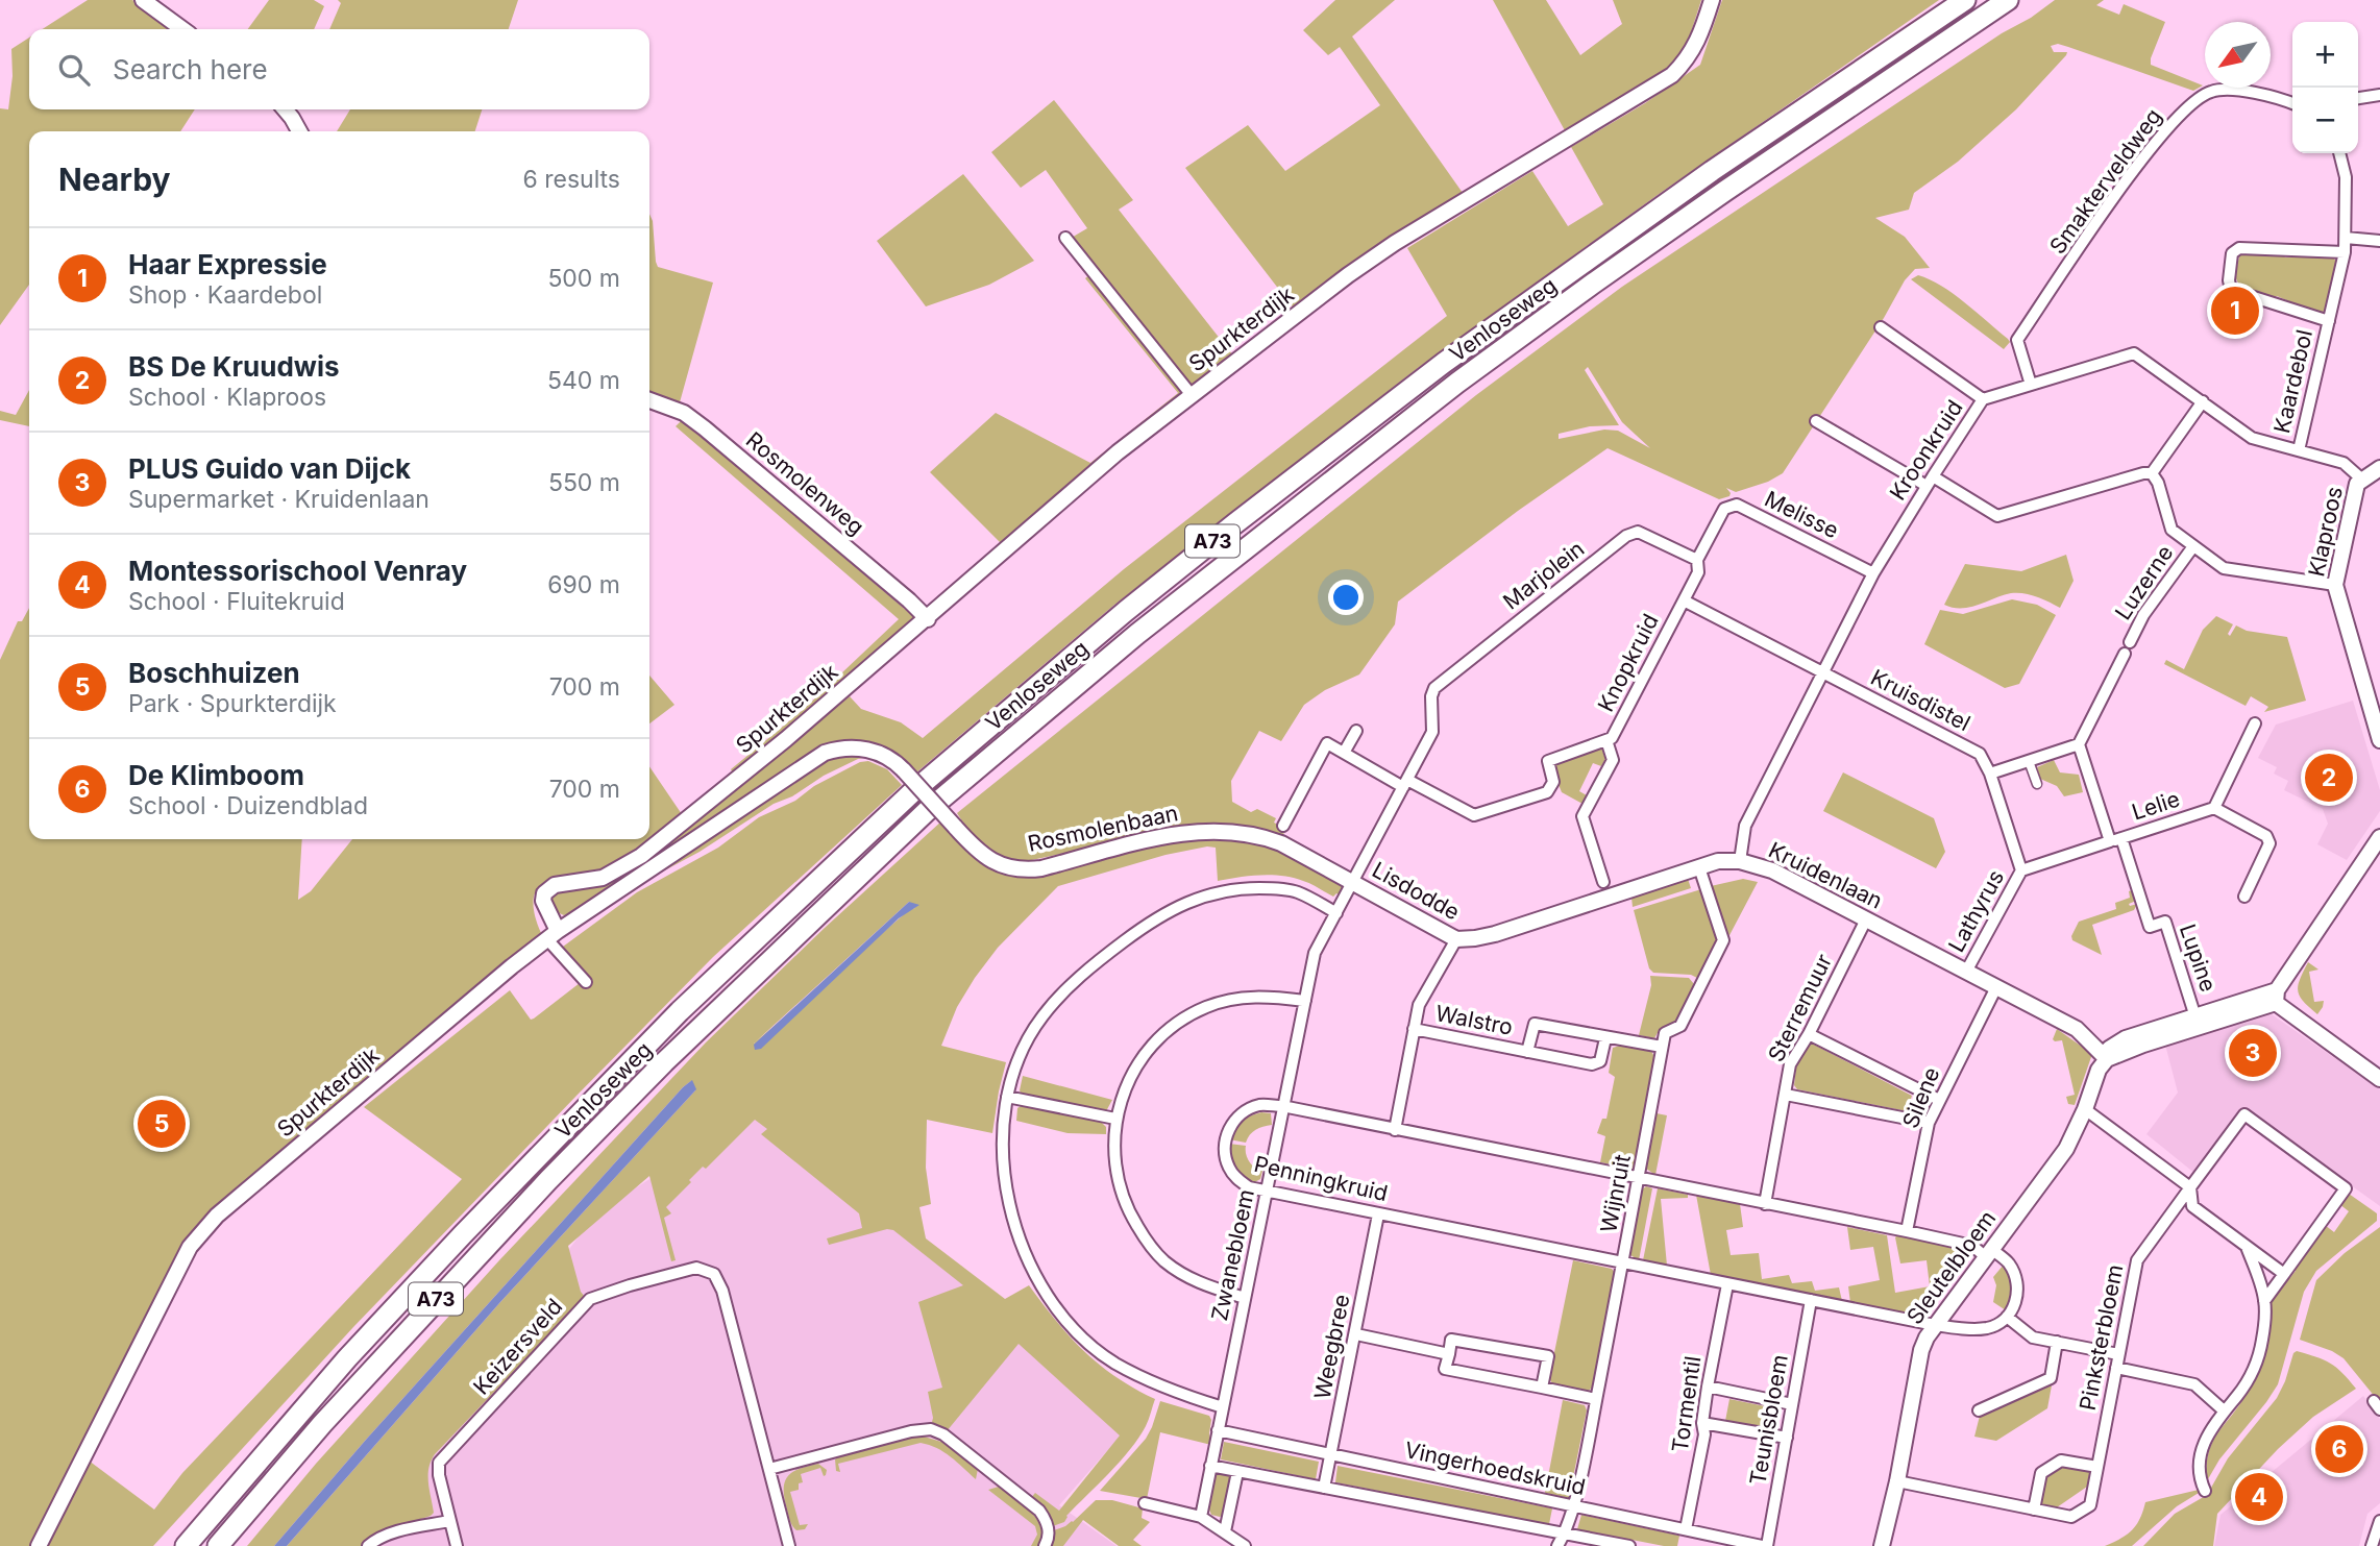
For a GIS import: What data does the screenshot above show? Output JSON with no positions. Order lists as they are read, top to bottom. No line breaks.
{"streets":{"highway":["Venloseweg","A73"],"street":["Smakterveldweg","Spurkterdijk","Kaardebol","Kroonkruid","Rosmolenweg","Melisse","Klaproos","Marjolein","Luzerne","Knopkruid","Kruisdistel","Lelie","Rosmolenbaan","Kruidenlaan","Lisdodde","Lathyrus","Lupine","Sterremuur","Walstro","Silene","Penningkruid","Wijnruit","Zwanebloem","Sleutelbloem","Pinksterbloem","Keizersveld","Weegbree","Tormentil","Teunisbloem","Vingerhoedskruid"]},"crossings":[["Smakterveldweg","Kroonkruid"],["Venloseweg","A73"],["Spurkterdijk","Rosmolenweg"],["Spurkterdijk","Rosmolenbaan"],["Kaardebol","Kroonkruid"],["Kroonkruid","Melisse"],["Kroonkruid","Klaproos"],["Kroonkruid","Kruisdistel"],["Kroonkruid","Kruidenlaan"],["Melisse","Marjolein"],["Marjolein","Knopkruid"],["Marjolein","Rosmolenbaan"],["Marjolein","Lisdodde"],["Marjolein","Zwanebloem"],["Kruisdistel","Lathyrus"],["Lelie","Lathyrus"],["Lelie","Lupine"],["Rosmolenbaan","Lisdodde"],["Rosmolenbaan","Zwanebloem"],["Kruidenlaan","Lisdodde"],["Kruidenlaan","Lathyrus"],["Kruidenlaan","Sterremuur"],["Kruidenlaan","Silene"],["Kruidenlaan","Wijnruit"],["Kruidenlaan","Sleutelbloem"],["Lisdodde","Zwanebloem"],["Lathyrus","Lupine"],["Sterremuur","Penningkruid"],["Walstro","Wijnruit"],["Silene","Penningkruid"],["Penningkruid","Wijnruit"],["Penningkruid","Zwanebloem"],["Penningkruid","Sleutelbloem"],["Penningkruid","Weegbree"],["Penningkruid","Tormentil"],["Penningkruid","Teunisbloem"],["Wijnruit","Vingerhoedskruid"],["Zwanebloem","Vingerhoedskruid"],["Sleutelbloem","Pinksterbloem"],["Weegbree","Vingerhoedskruid"],["Tormentil","Vingerhoedskruid"],["Teunisbloem","Vingerhoedskruid"]],"north":"bottom left","page":{"map_buttons":["+","−"],"search":"Search here","heading":["Nearby","6 results"],"list":[{"mark":"1","name":"Haar Expressie","note":"Shop · Kaardebol","value":"500 m"},{"mark":"2","name":"BS De Kruudwis","note":"School · Klaproos","value":"540 m"},{"mark":"3","name":"PLUS Guido van Dijck","note":"Supermarket · Kruidenlaan","value":"550 m"},{"mark":"4","name":"Montessorischool Venray","note":"School · Fluitekruid","value":"690 m"},{"mark":"5","name":"Boschhuizen","note":"Park · Spurkterdijk","value":"700 m"},{"mark":"6","name":"De Klimboom","note":"School · Duizendblad","value":"700 m"}],"pins":["1","2","3","5","6","4"]}}
